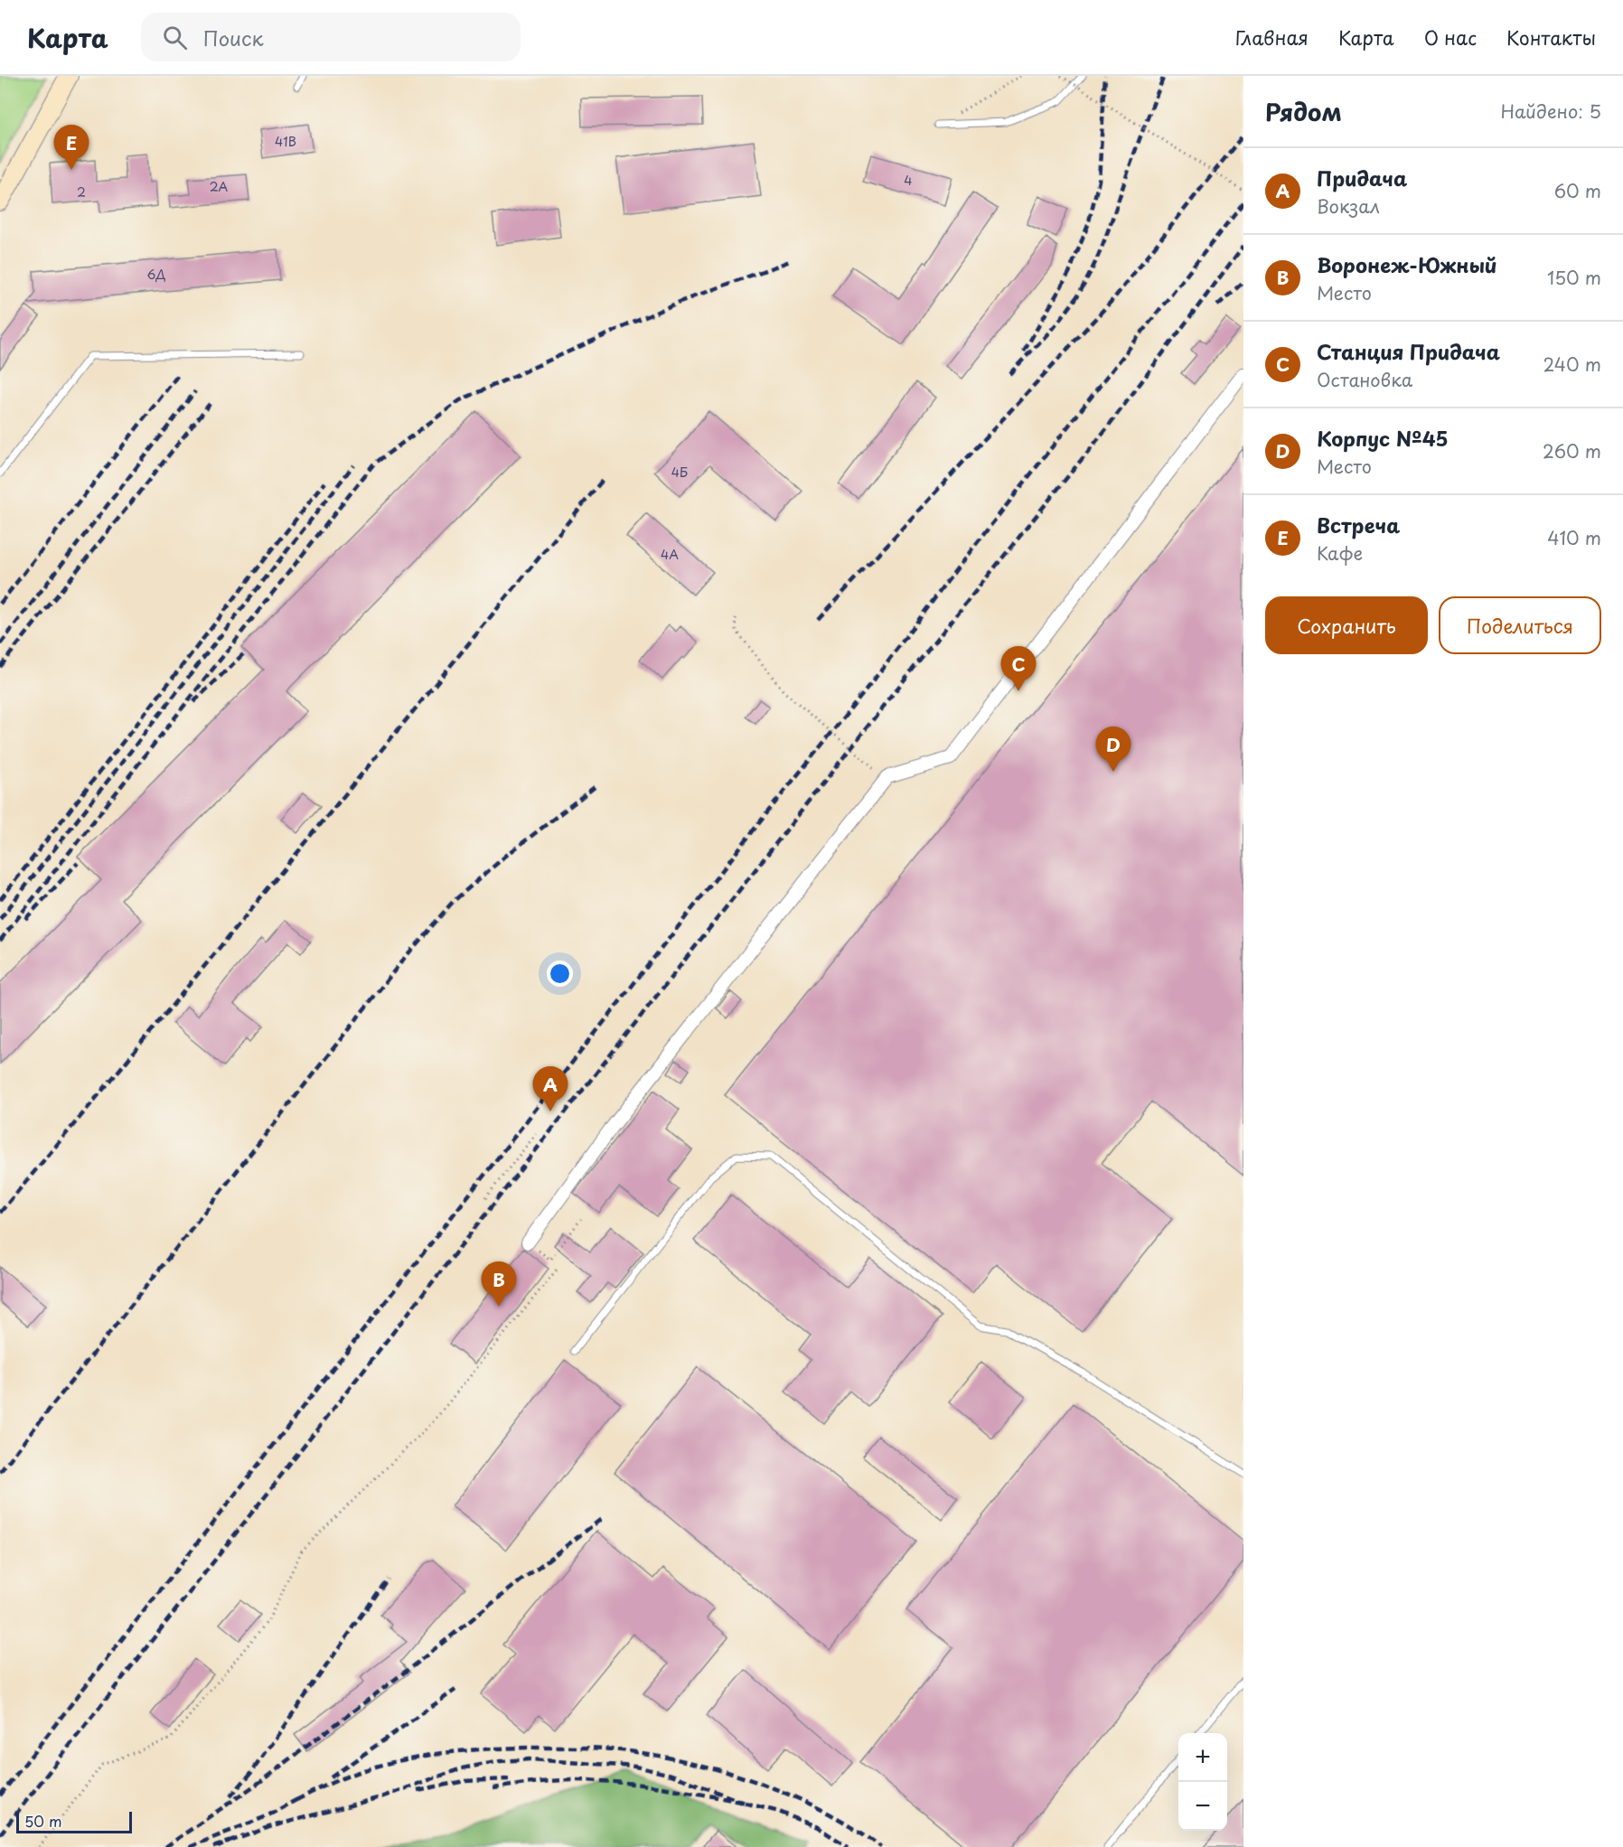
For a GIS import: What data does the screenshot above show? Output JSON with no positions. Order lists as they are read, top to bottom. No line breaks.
{"house_numbers":["41В","4","2А","2","6Д","4Б","4А"],"scale_bar":"50 m","page":{"header":"Карта","search":"Поиск","nav":["Главная","Карта","О нас","Контакты"],"heading":["Рядом","Найдено: 5"],"pins":["E","C","D","A","B"],"list":[{"mark":"A","name":"Придача","note":"Вокзал","value":"60 m"},{"mark":"B","name":"Воронеж-Южный","note":"Место","value":"150 m"},{"mark":"C","name":"Станция Придача","note":"Остановка","value":"240 m"},{"mark":"D","name":"Корпус №45","note":"Место","value":"260 m"},{"mark":"E","name":"Встреча","note":"Кафе","value":"410 m"}],"buttons":["Сохранить","Поделиться"],"map_buttons":["+","−"],"scale":"50 m"}}
